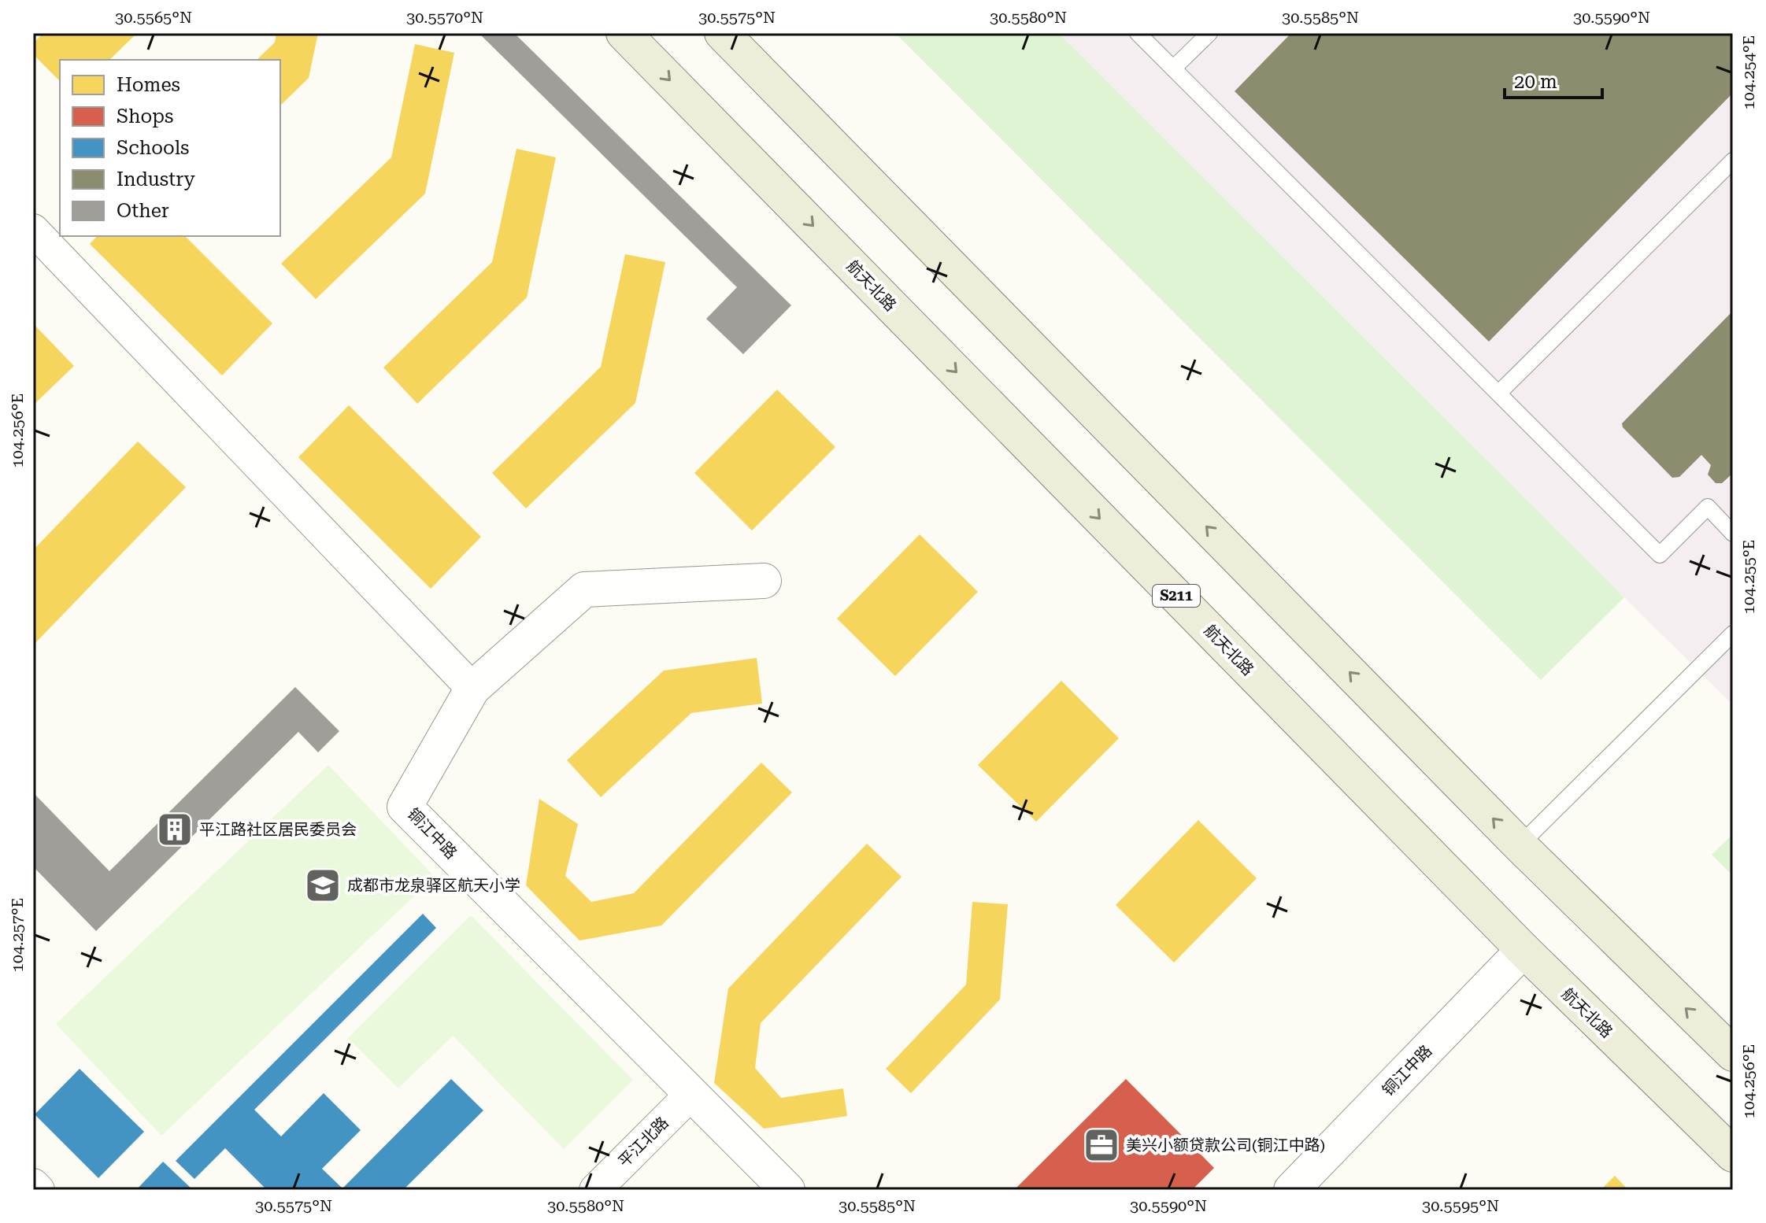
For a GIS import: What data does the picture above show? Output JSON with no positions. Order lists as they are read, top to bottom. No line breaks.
{"streets":{"main road":["航天北路","S211"],"street":["铜江中路","平江北路"]},"crossings":[["航天北路","铜江中路"],["铜江中路","平江北路"]],"places":{"building":["平江路社区居民委员会"],"school or university":["成都市龙泉驿区航天小学"],"office":["美兴小额贷款公司(铜江中路)"]},"legend":["Homes","Shops","Schools","Industry","Other"],"scale_bar":"20 m","coordinates":["30.5565°N","30.5570°N","30.5575°N","30.5580°N","30.5585°N","30.5590°N","104.254°E","104.256°E","104.255°E","104.257°E","30.5595°N"]}
